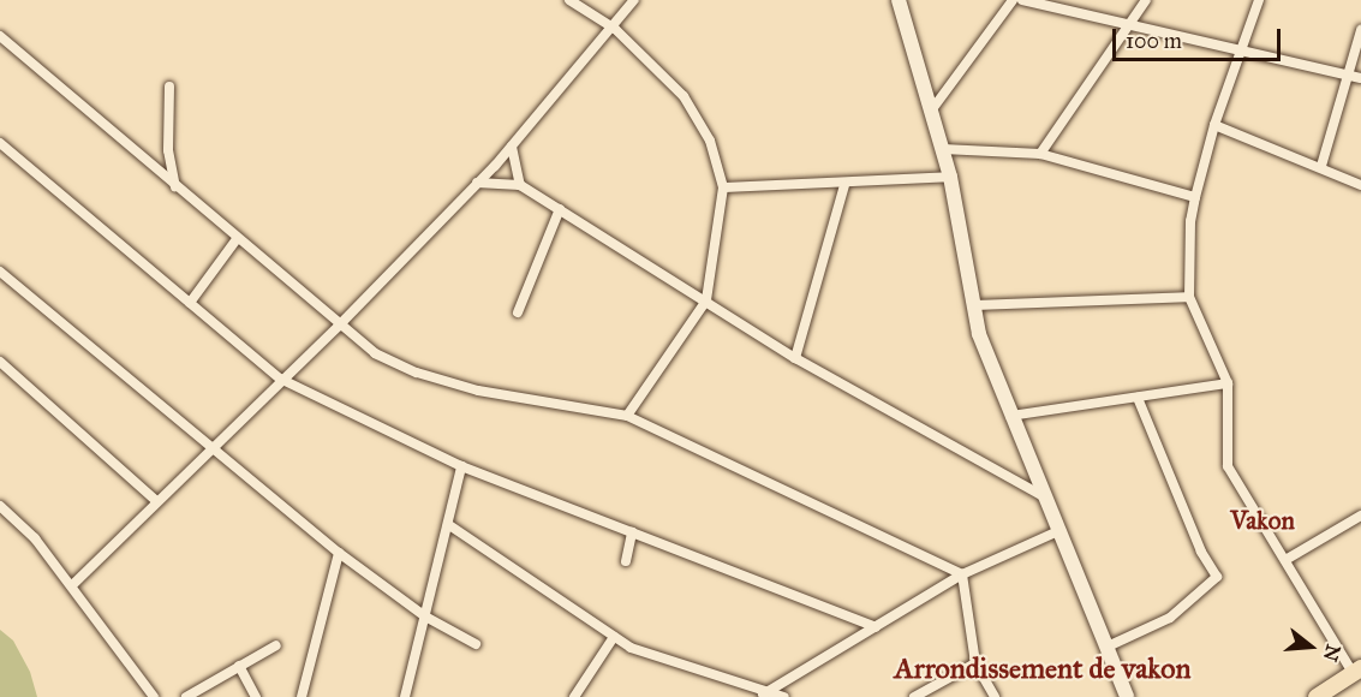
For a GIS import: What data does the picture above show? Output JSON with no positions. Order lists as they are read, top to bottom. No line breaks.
{"districts":["Vakon","Arrondissement de vakon"],"scale_bar":"100 m","north":"right"}
